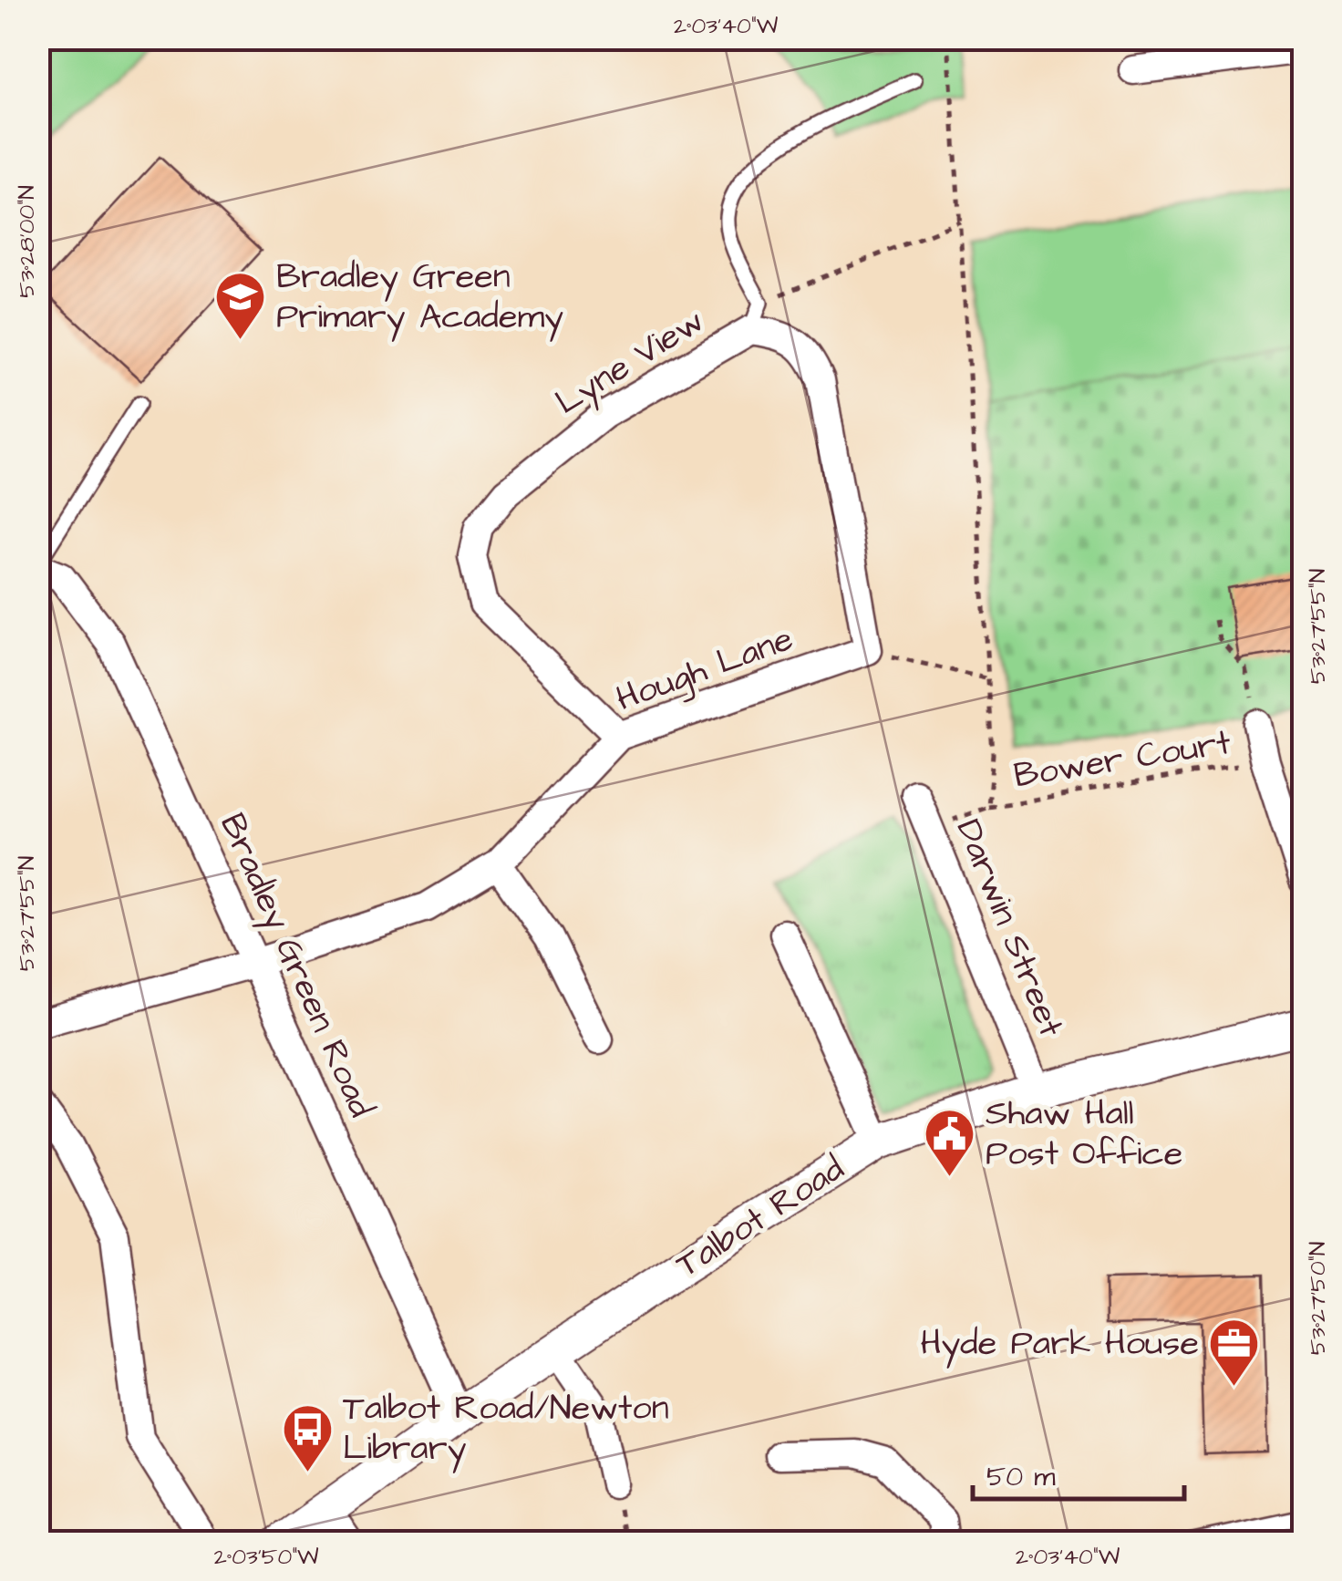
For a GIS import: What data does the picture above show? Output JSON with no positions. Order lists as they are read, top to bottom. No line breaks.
{"streets":{"street":["Lyne View","Hough Lane","Darwin Street","Bradley Green Road","Talbot Road"],"path":["Bower Court"]},"crossings":[["Lyne View","Hough Lane"],["Hough Lane","Bradley Green Road"],["Bower Court","Darwin Street"],["Darwin Street","Talbot Road"],["Bradley Green Road","Talbot Road"]],"places":{"school or university":["Bradley Green Primary Academy"],"public building":["Shaw Hall Post Office"],"office":["Hyde Park House"],"bus stop":["Talbot Road/Newton Library"]},"scale_bar":"50 m","coordinates":["2°03'40\"W","53°28'00\"N","53°27'55\"N","53°27'50\"N","2°03'50\"W"]}
